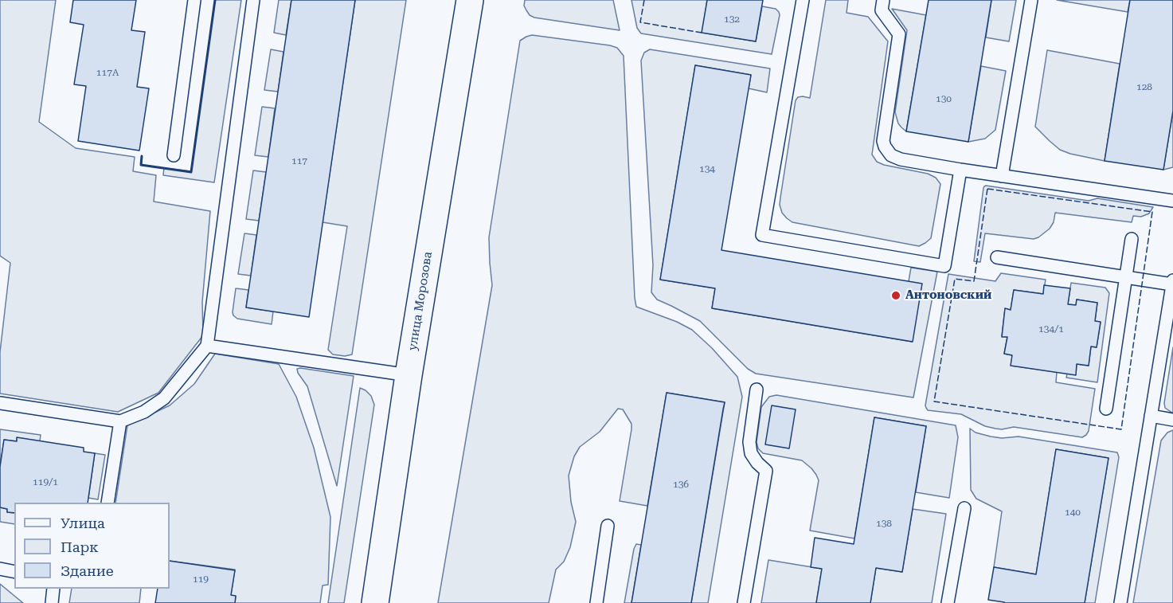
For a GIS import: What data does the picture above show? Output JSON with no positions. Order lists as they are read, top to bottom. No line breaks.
{"streets":{"main road":["улица Морозова"]},"places":["Антоновский"],"house_numbers":["132","117А","128","130","117","134","134/1","119/1","136","140","138","119"],"legend":["Улица","Парк","Здание"]}
